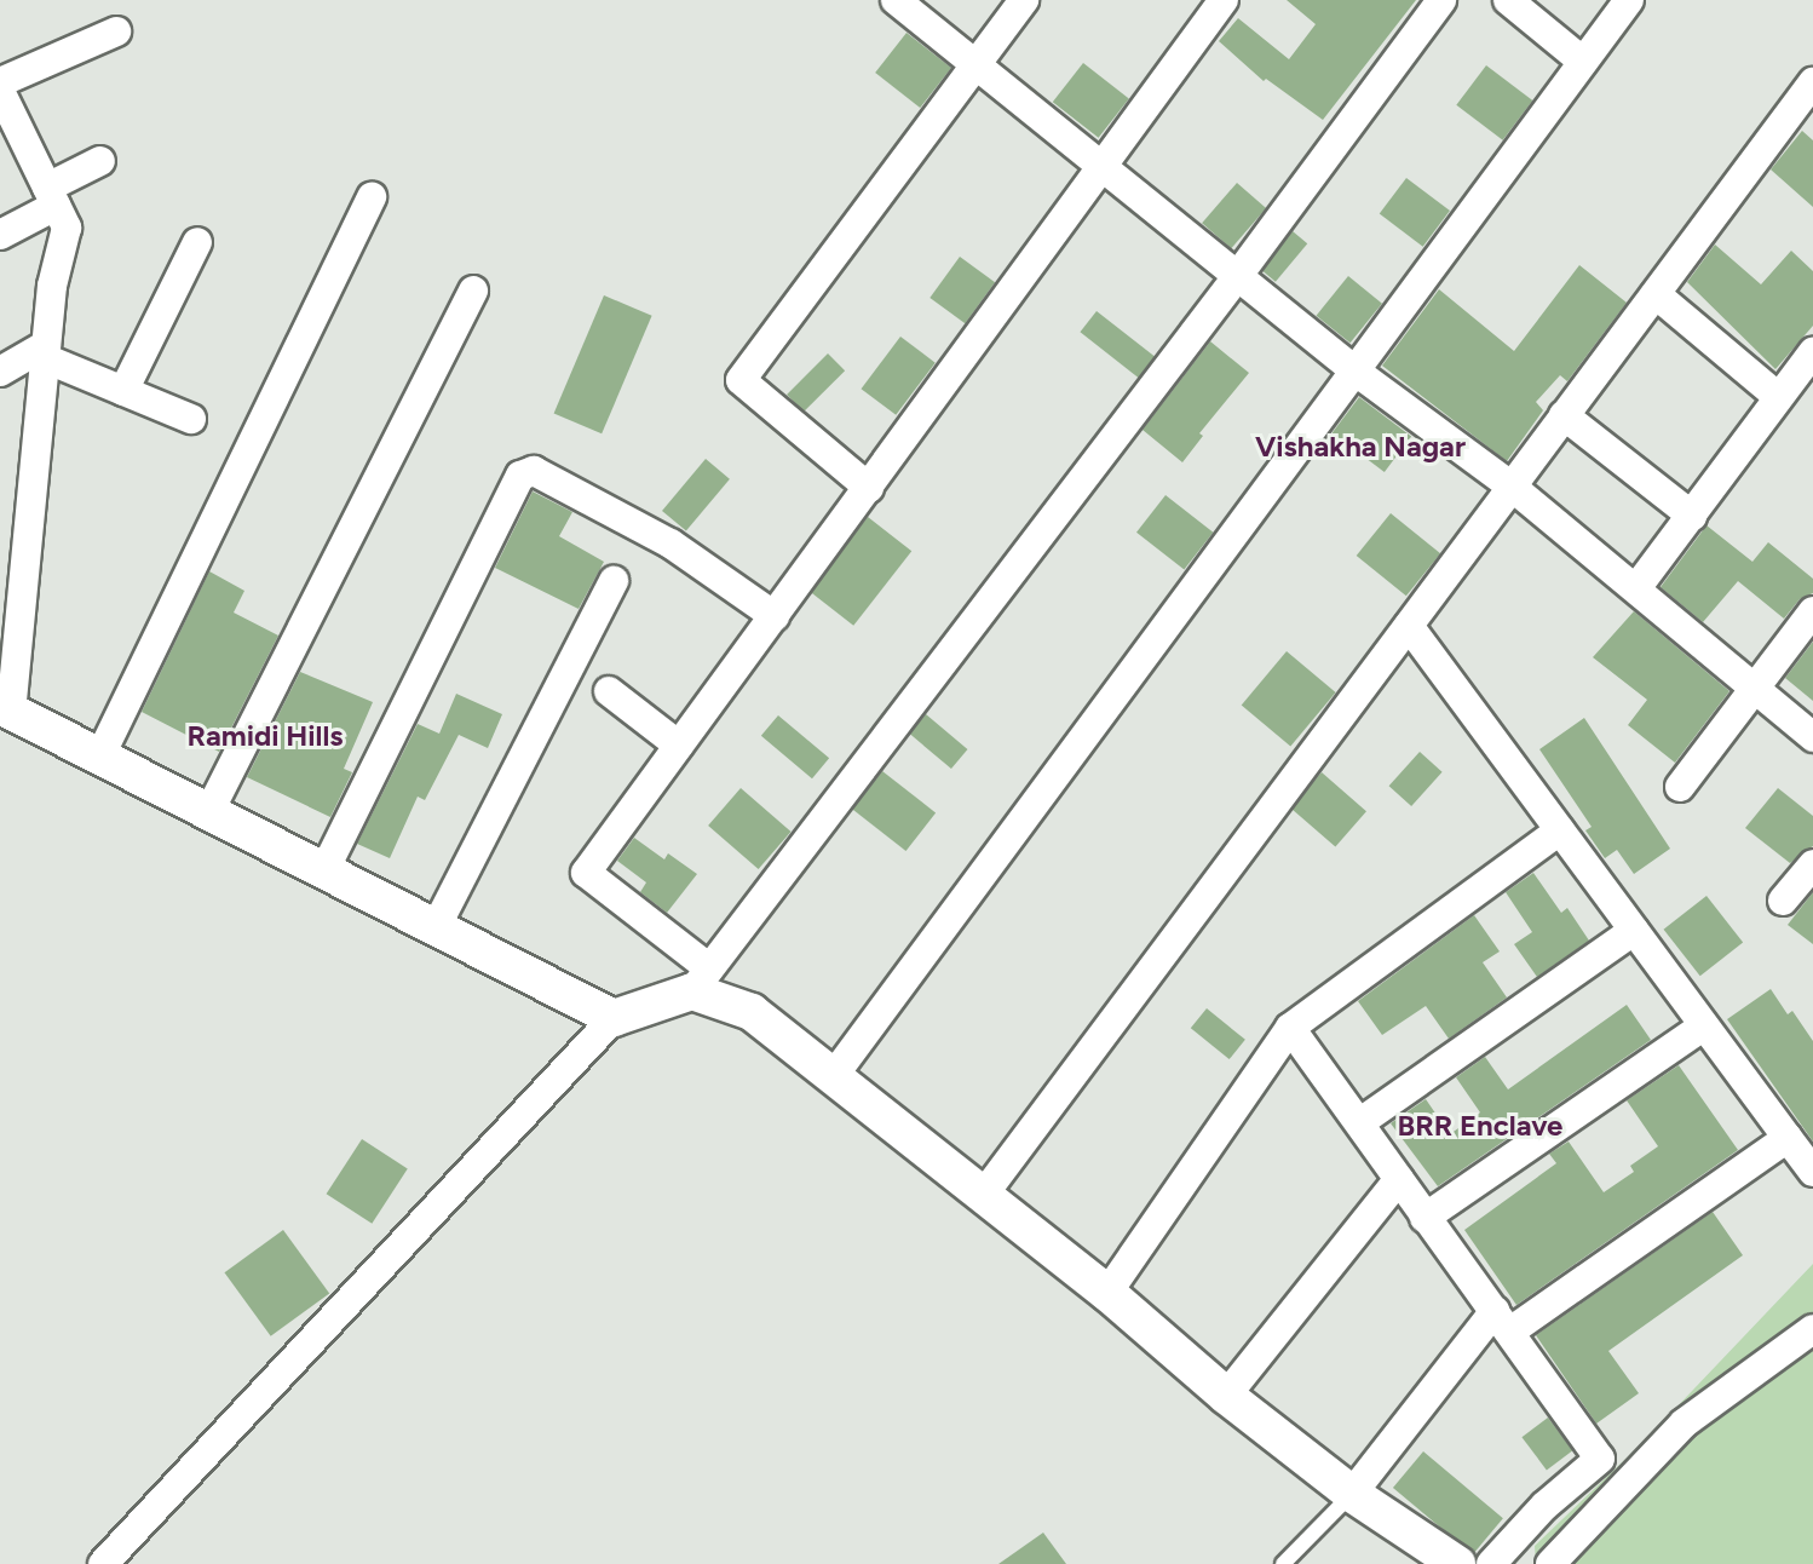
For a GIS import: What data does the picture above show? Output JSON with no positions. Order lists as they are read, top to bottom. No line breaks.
{"districts":["Vishakha Nagar","Ramidi Hills","BRR Enclave"]}
